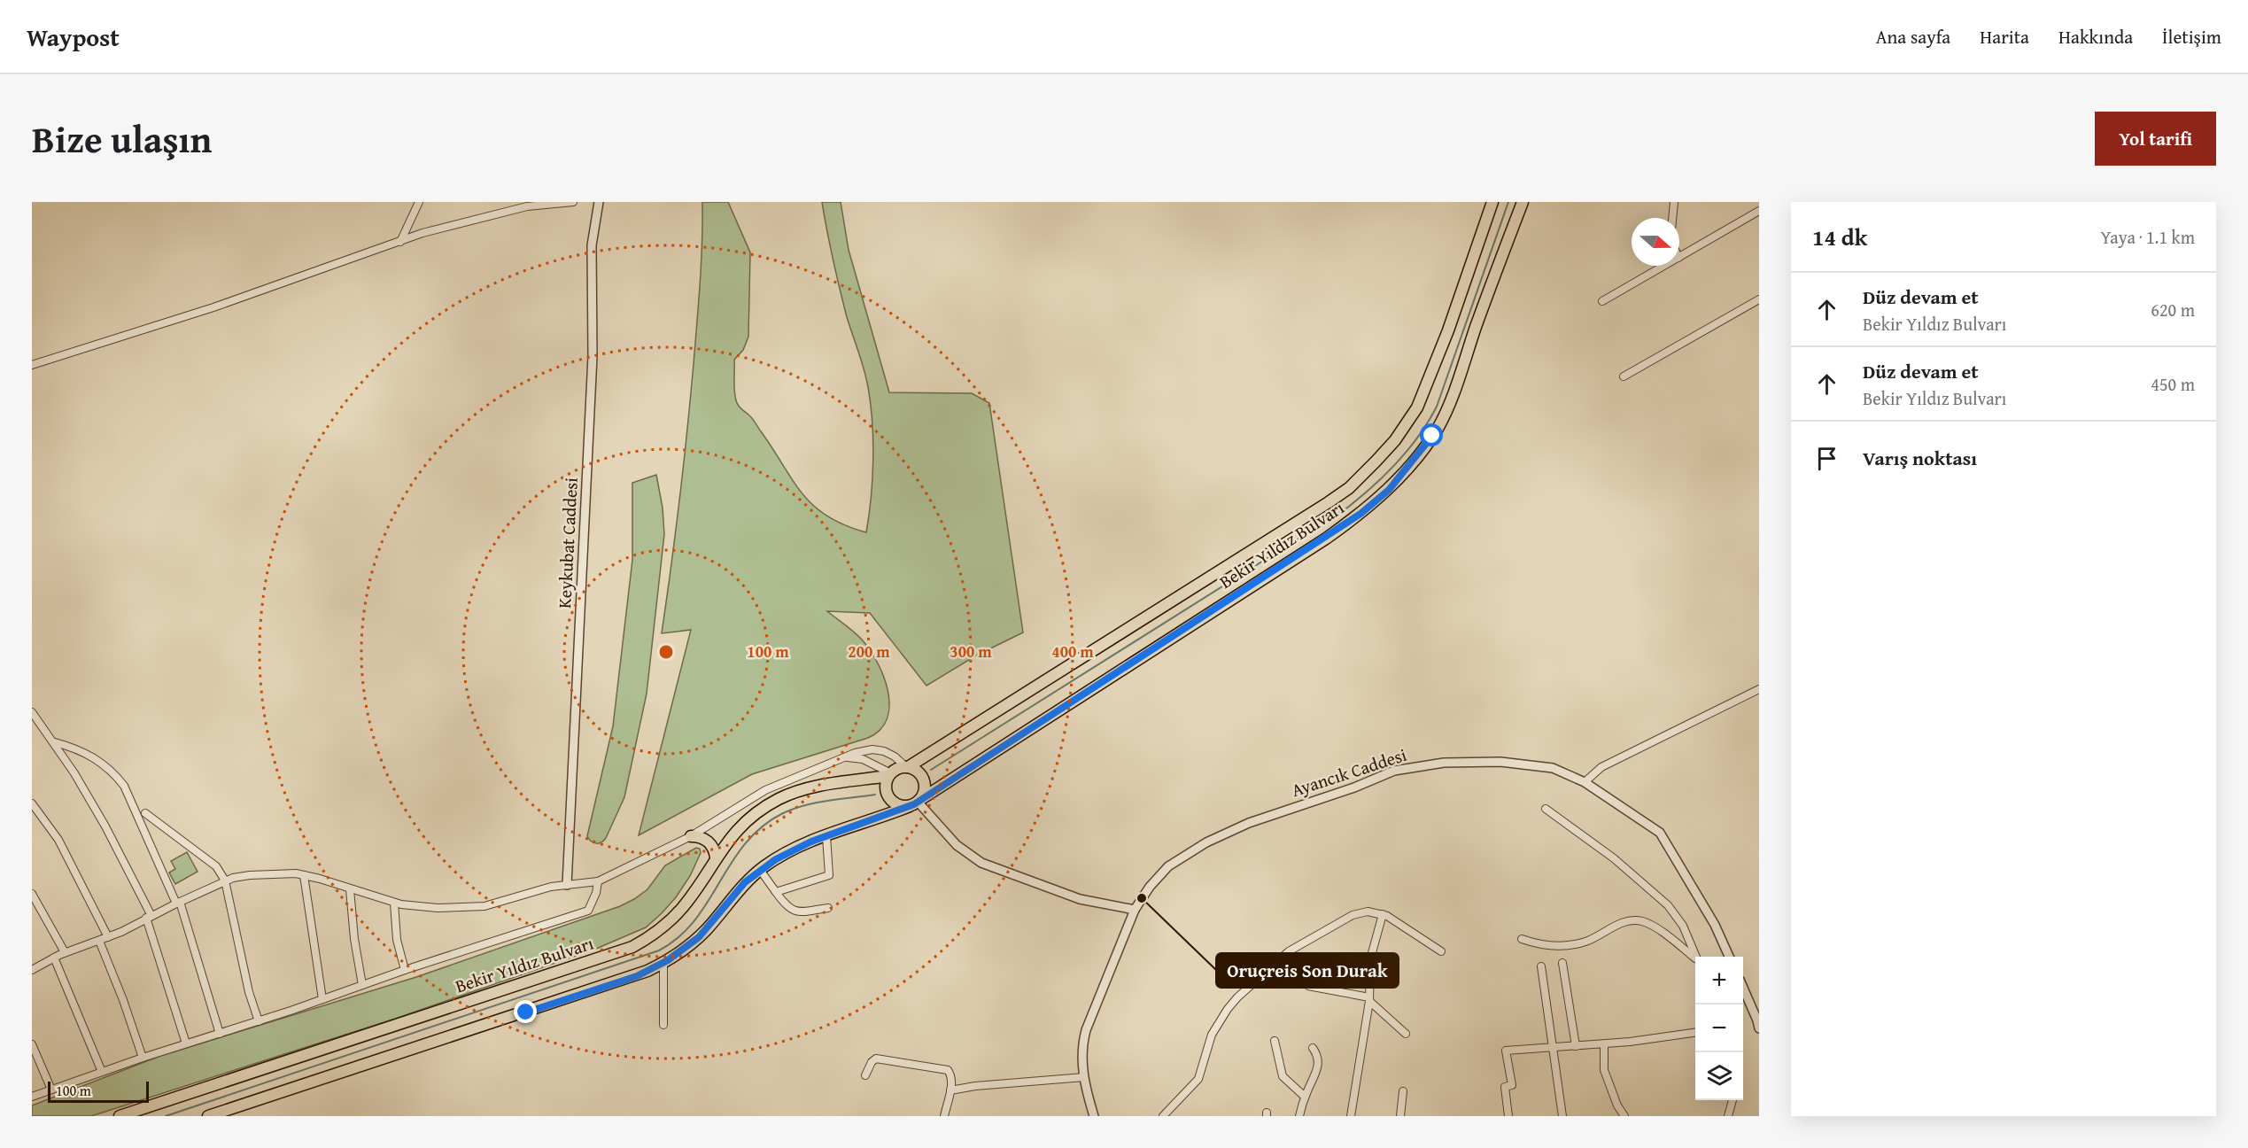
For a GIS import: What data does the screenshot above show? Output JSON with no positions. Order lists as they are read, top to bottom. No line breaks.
{"streets":{"main road":["Bekir Yıldız Bulvarı"],"street":["Keykubat Caddesi","Ayancık Caddesi"]},"places":["Oruçreis Son Durak"],"scale_bar":"100 m","north":"right","page":{"header":"Waypost","nav":["Ana sayfa","Harita","Hakkında","İletişim"],"title":"Bize ulaşın","buttons":"Yol tarifi","heading":["14 dk","Yaya · 1.1 km"],"list":[["Düz devam et","Bekir Yıldız Bulvarı","620 m"],["Düz devam et","Bekir Yıldız Bulvarı","450 m"],"Varış noktası"],"map_buttons":["+","−"],"scale":"100 m"},"rings":["100 m","200 m","300 m","400 m"]}
